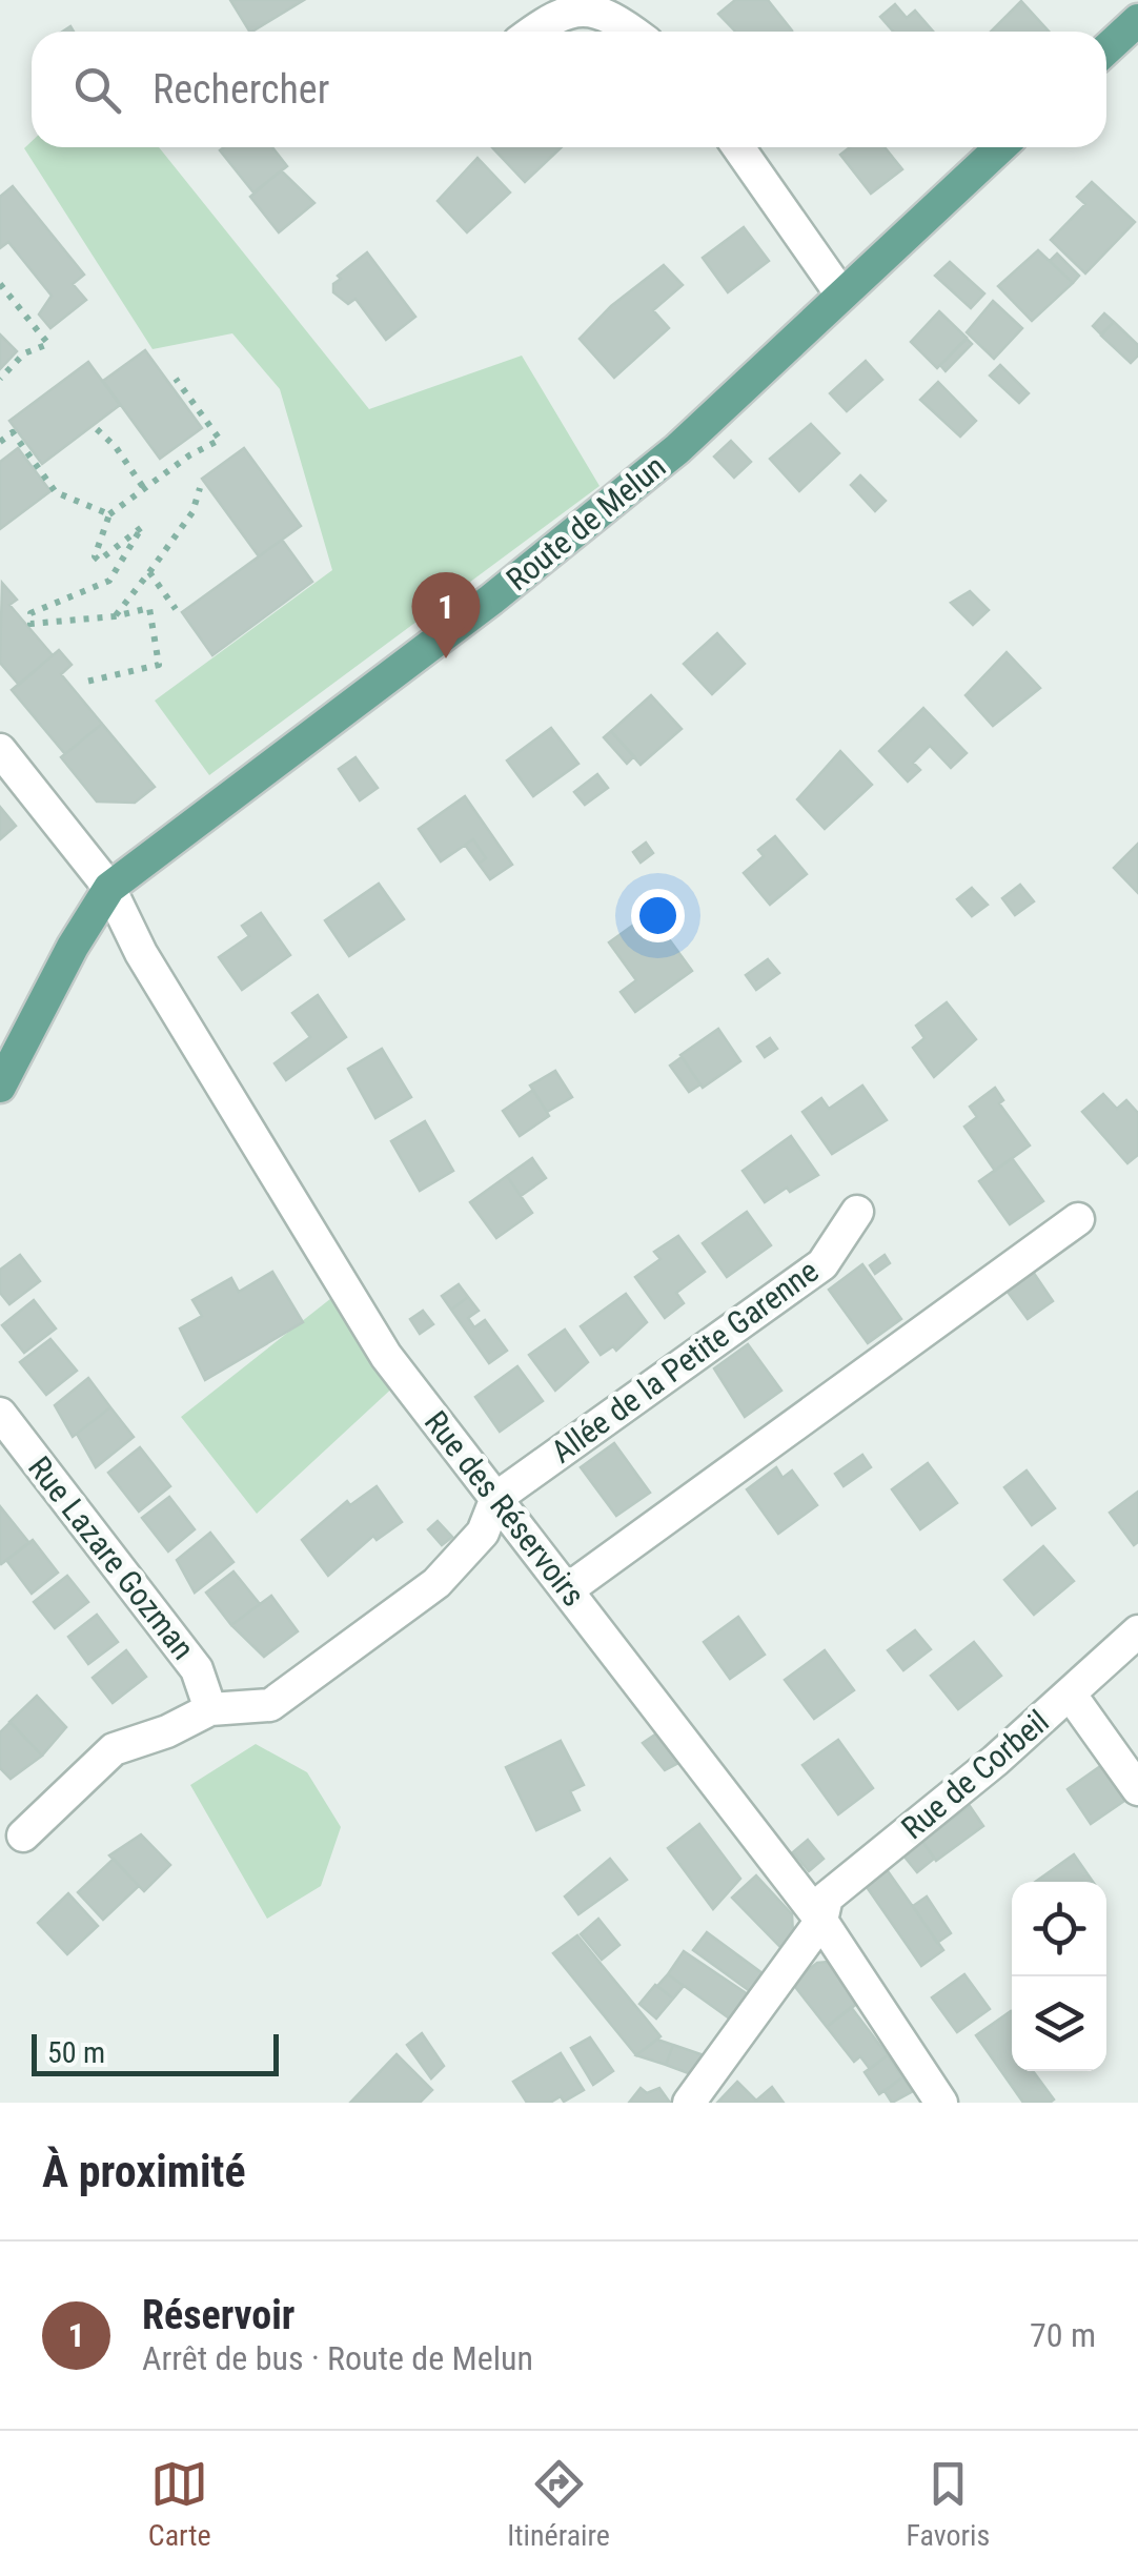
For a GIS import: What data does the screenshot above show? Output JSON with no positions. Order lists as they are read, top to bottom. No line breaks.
{"streets":{"main road":["Route de Melun"],"street":["Allée de la Petite Garenne","Rue des Réservoirs","Rue Lazare Gozman","Rue de Corbeil"]},"crossings":[["Route de Melun","Rue des Réservoirs"],["Allée de la Petite Garenne","Rue des Réservoirs"],["Rue des Réservoirs","Rue de Corbeil"]],"scale_bar":"50 m","page":{"search":"Rechercher","pins":"1","scale":"50 m","heading":"À proximité","list":[{"mark":"1","name":"Réservoir","note":"Arrêt de bus · Route de Melun","value":"70 m"}],"nav":["Carte","Itinéraire","Favoris"]}}
